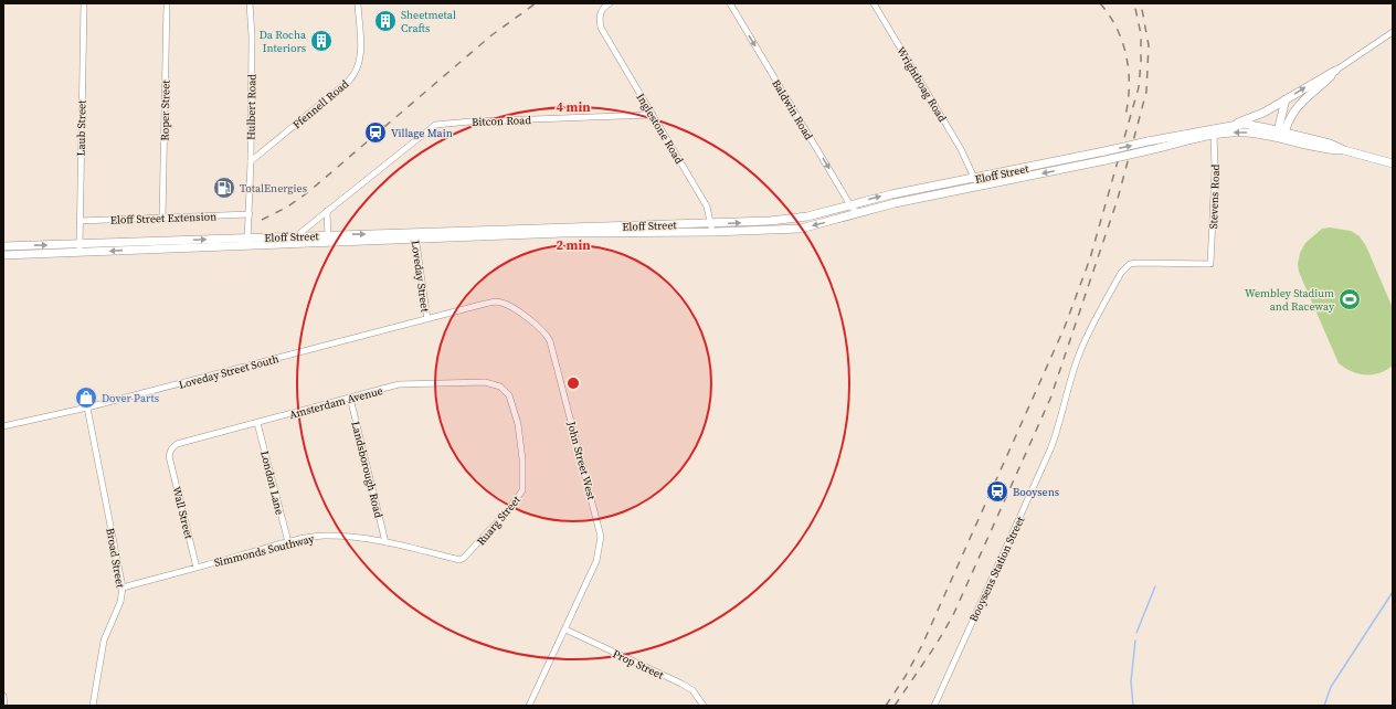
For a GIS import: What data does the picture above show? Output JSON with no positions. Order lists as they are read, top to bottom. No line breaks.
{"streets":{"street":["Wrightboag Road","Ffennell Road","Hulbert Road","Baldwin Road","Roper Street","Bitcon Road","Laub Street","Inglestone Road","Eloff Street","Stevens Road","Eloff Street Extension","Loveday Street","Loveday Street South","Amsterdam Avenue","John Street West","Landsborough Road","London Lane","Wall Street","Ruarg Street","Simmonds Southway","Broad Street","Booysens Station Street","Prop Street"]},"crossings":[["Wrightboag Road","Eloff Street"],["Ffennell Road","Hulbert Road"],["Hulbert Road","Eloff Street"],["Hulbert Road","Eloff Street Extension"],["Baldwin Road","Eloff Street"],["Roper Street","Eloff Street Extension"],["Bitcon Road","Inglestone Road"],["Bitcon Road","Eloff Street"],["Laub Street","Eloff Street"],["Laub Street","Eloff Street Extension"],["Inglestone Road","Eloff Street"],["Eloff Street","Stevens Road"],["Eloff Street","Loveday Street"],["Stevens Road","Booysens Station Street"],["Loveday Street","Loveday Street South"],["Loveday Street","John Street West"],["Loveday Street South","John Street West"],["Loveday Street South","Broad Street"],["Amsterdam Avenue","Landsborough Road"],["Amsterdam Avenue","London Lane"],["Amsterdam Avenue","Wall Street"],["Amsterdam Avenue","Ruarg Street"],["John Street West","Prop Street"],["Landsborough Road","Simmonds Southway"],["London Lane","Simmonds Southway"],["Wall Street","Simmonds Southway"],["Ruarg Street","Simmonds Southway"],["Simmonds Southway","Broad Street"]],"one_way":["Baldwin Road"],"places":{"building":["Sheetmetal Crafts","Da Rocha Interiors"],"station":["Village Main","Booysens"],"fuel station":["TotalEnergies"],"sports":["Wembley Stadium and Raceway"],"shop":["Dover Parts"]},"rings":["4 min","2 min"]}
